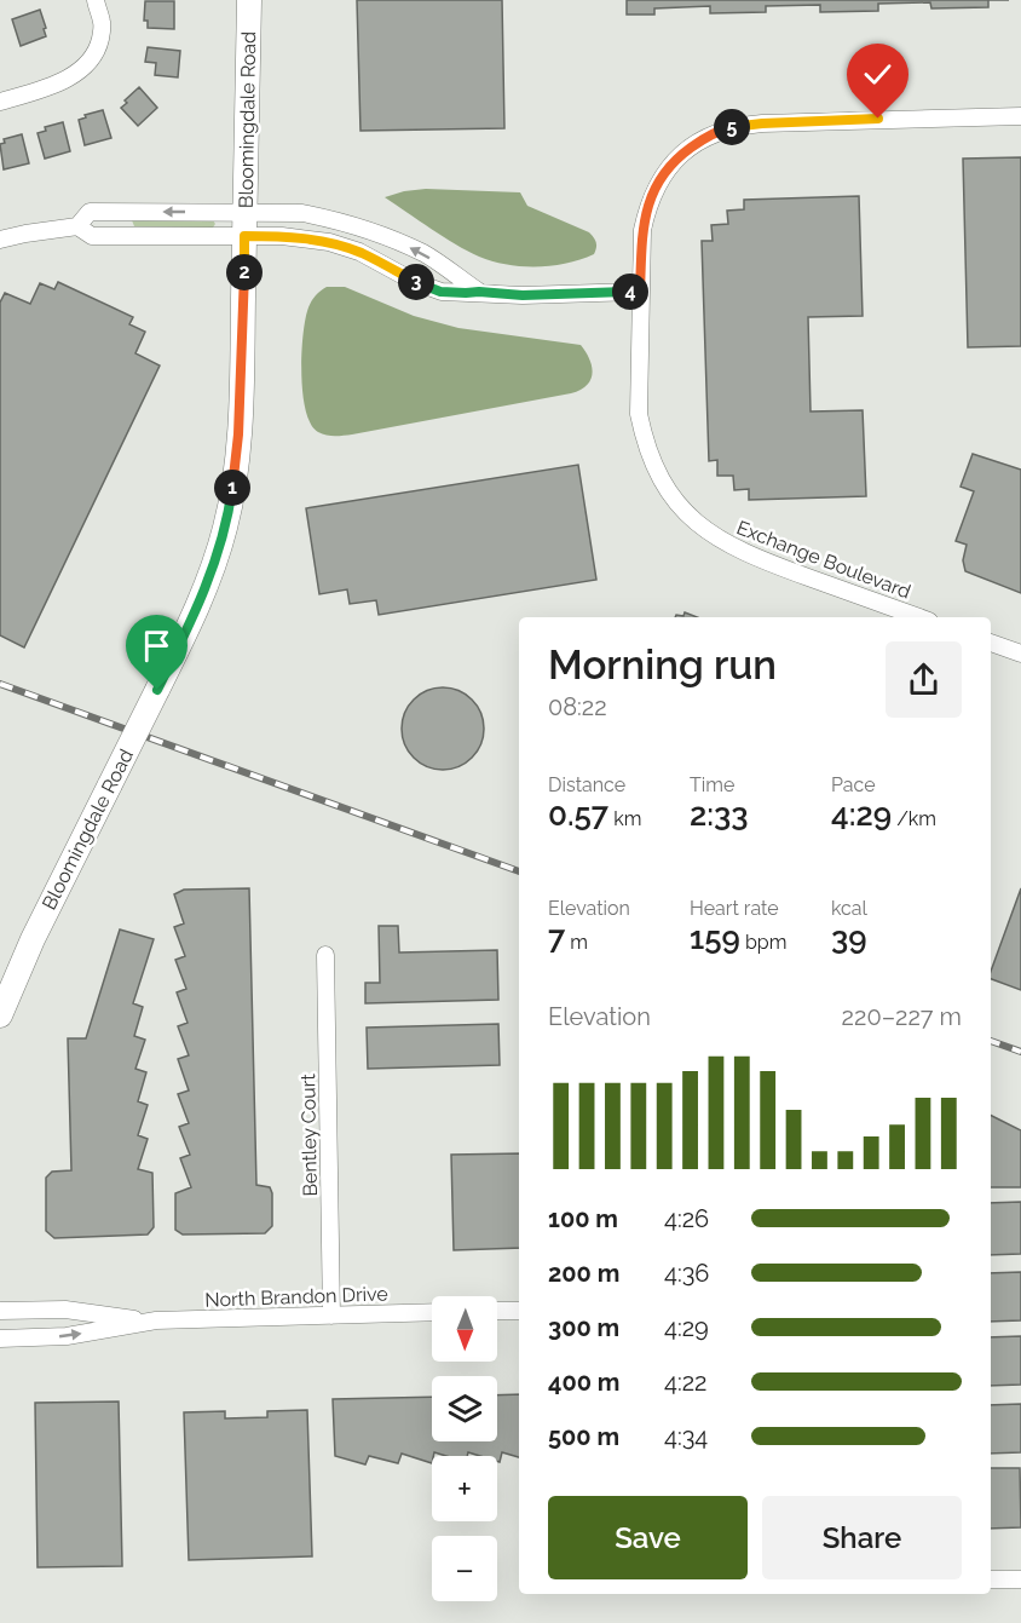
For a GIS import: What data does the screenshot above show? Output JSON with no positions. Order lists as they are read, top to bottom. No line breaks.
{"streets":{"main road":["Bloomingdale Road"],"street":["Exchange Boulevard","Bentley Court","North Brandon Drive"]},"crossings":[["Bentley Court","North Brandon Drive"]],"north":"bottom","page":{"pins":["5","2","3","4","1"],"heading":["Morning run","08:22"],"stats":[["Distance","0.57 km"],["Time","2:33"],["Pace","4:29 /km"],["Elevation","7 m"],["Heart rate","159 bpm"],["kcal","39"]],"chart":["Elevation","220–227 m"],"list":[{"name":"100 m","note":"4:26"},{"name":"200 m","note":"4:36"},{"name":"300 m","note":"4:29"},{"name":"400 m","note":"4:22"},{"name":"500 m","note":"4:34"}],"map_buttons":["+","−"],"buttons":["Save","Share"]}}
